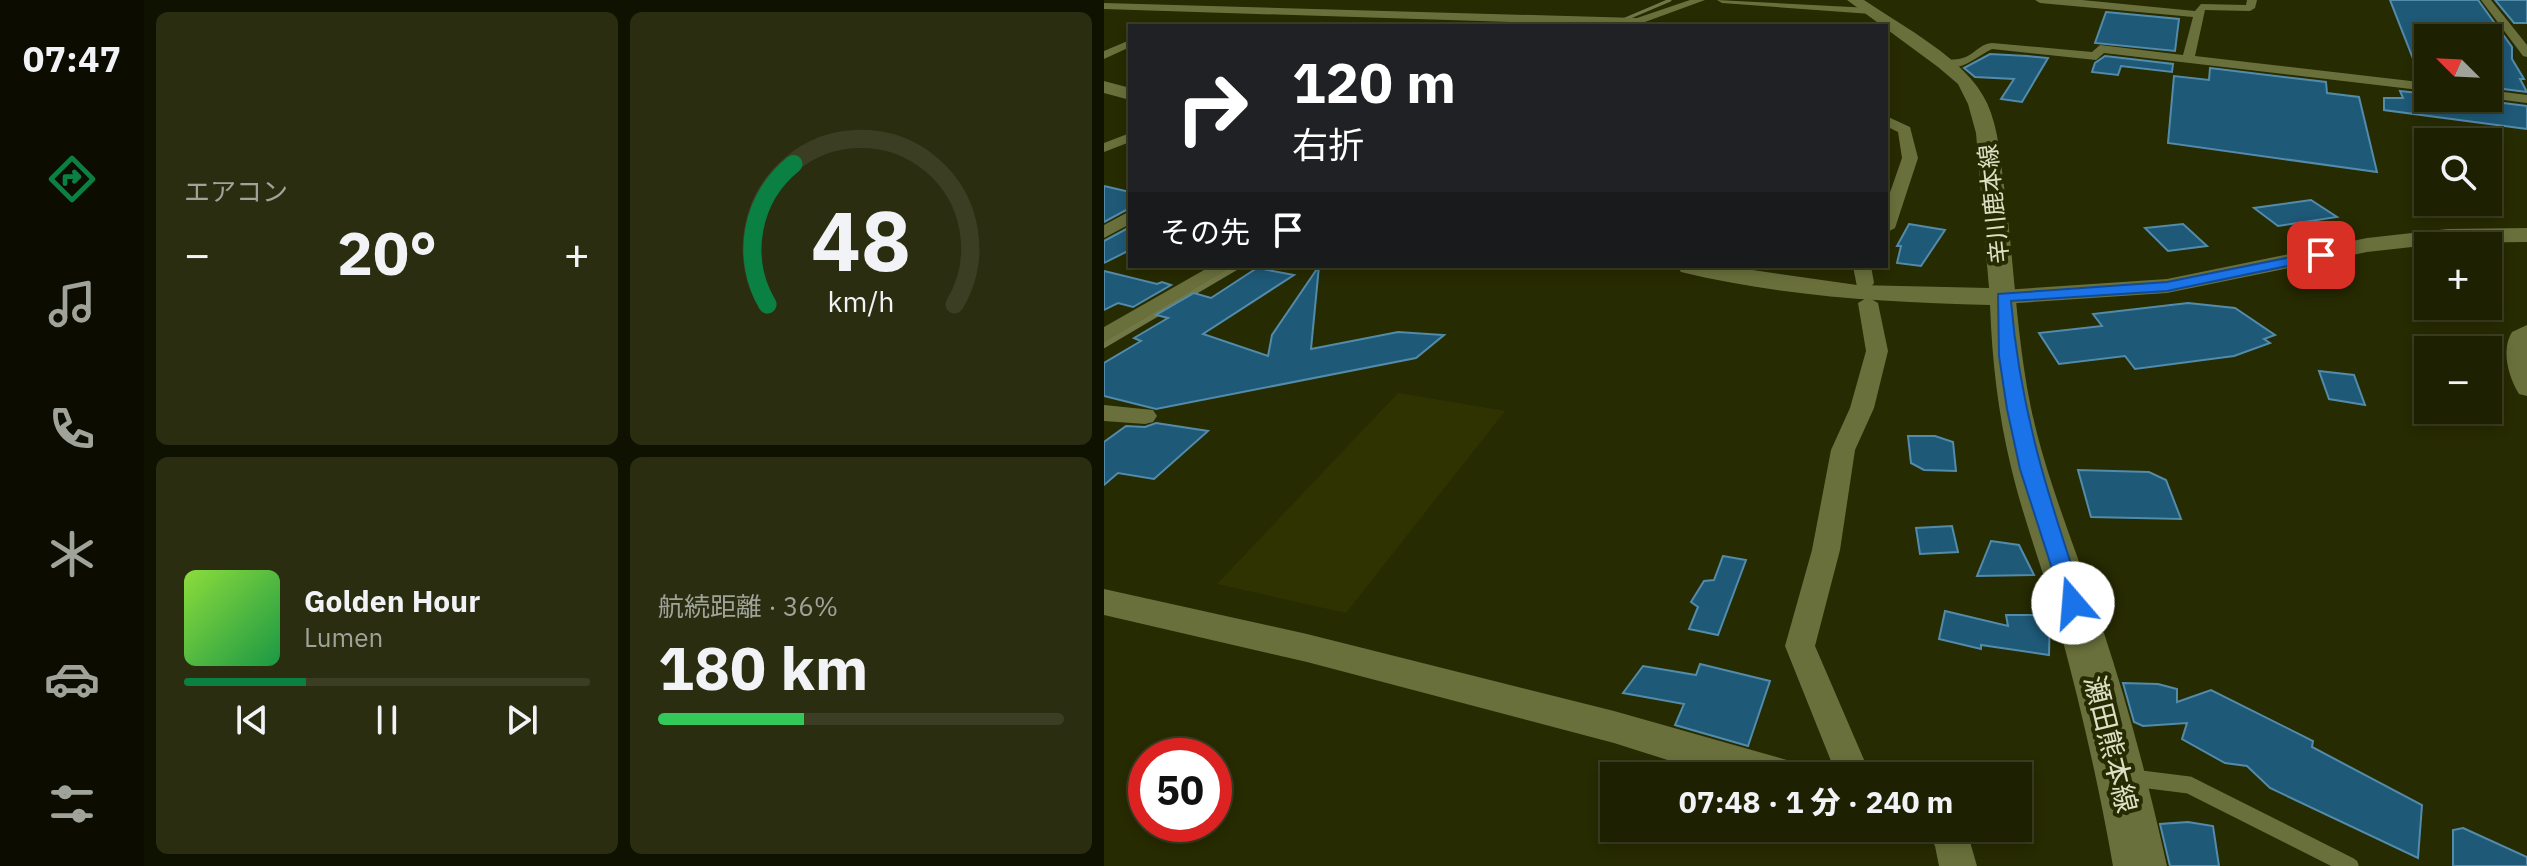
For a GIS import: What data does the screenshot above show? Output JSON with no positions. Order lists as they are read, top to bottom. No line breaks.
{"streets":{"main road":["辛川鹿本線","瀬田熊本線"]},"crossings":[["辛川鹿本線","瀬田熊本線"]],"north":"top left","page":{"tabs":"07:47","tile":["エアコン",["航続距離 · 36%","180 km"]],"map_buttons":["+","−"],"turn":["120 m","右折"],"then":"その先","heat":["−","20°","+"],"song":["Golden Hour","Lumen"],"limit":"50","trip":"07:48 · 1 分 · 240 m","gauge":["48","km/h"]}}
